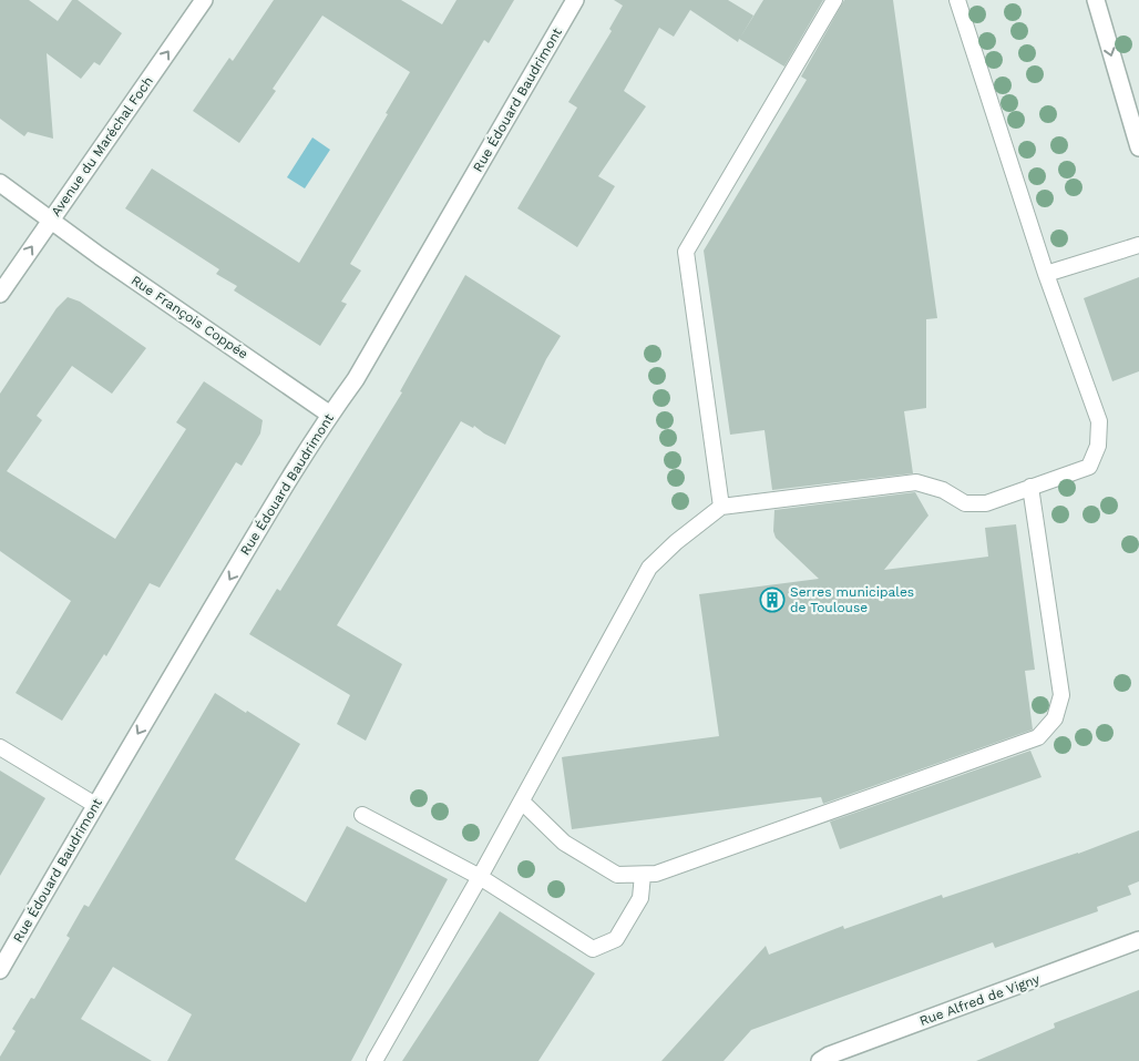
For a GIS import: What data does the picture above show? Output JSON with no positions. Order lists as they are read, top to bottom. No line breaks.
{"streets":{"street":["Rue Édouard Baudrimont","Avenue du Maréchal Foch","Rue François Coppée","Rue Alfred de Vigny"]},"crossings":[["Rue Édouard Baudrimont","Rue François Coppée"],["Avenue du Maréchal Foch","Rue François Coppée"]],"one_way":["Rue Édouard Baudrimont","Avenue du Maréchal Foch"],"places":{"building":["Serres municipales de Toulouse"]}}
